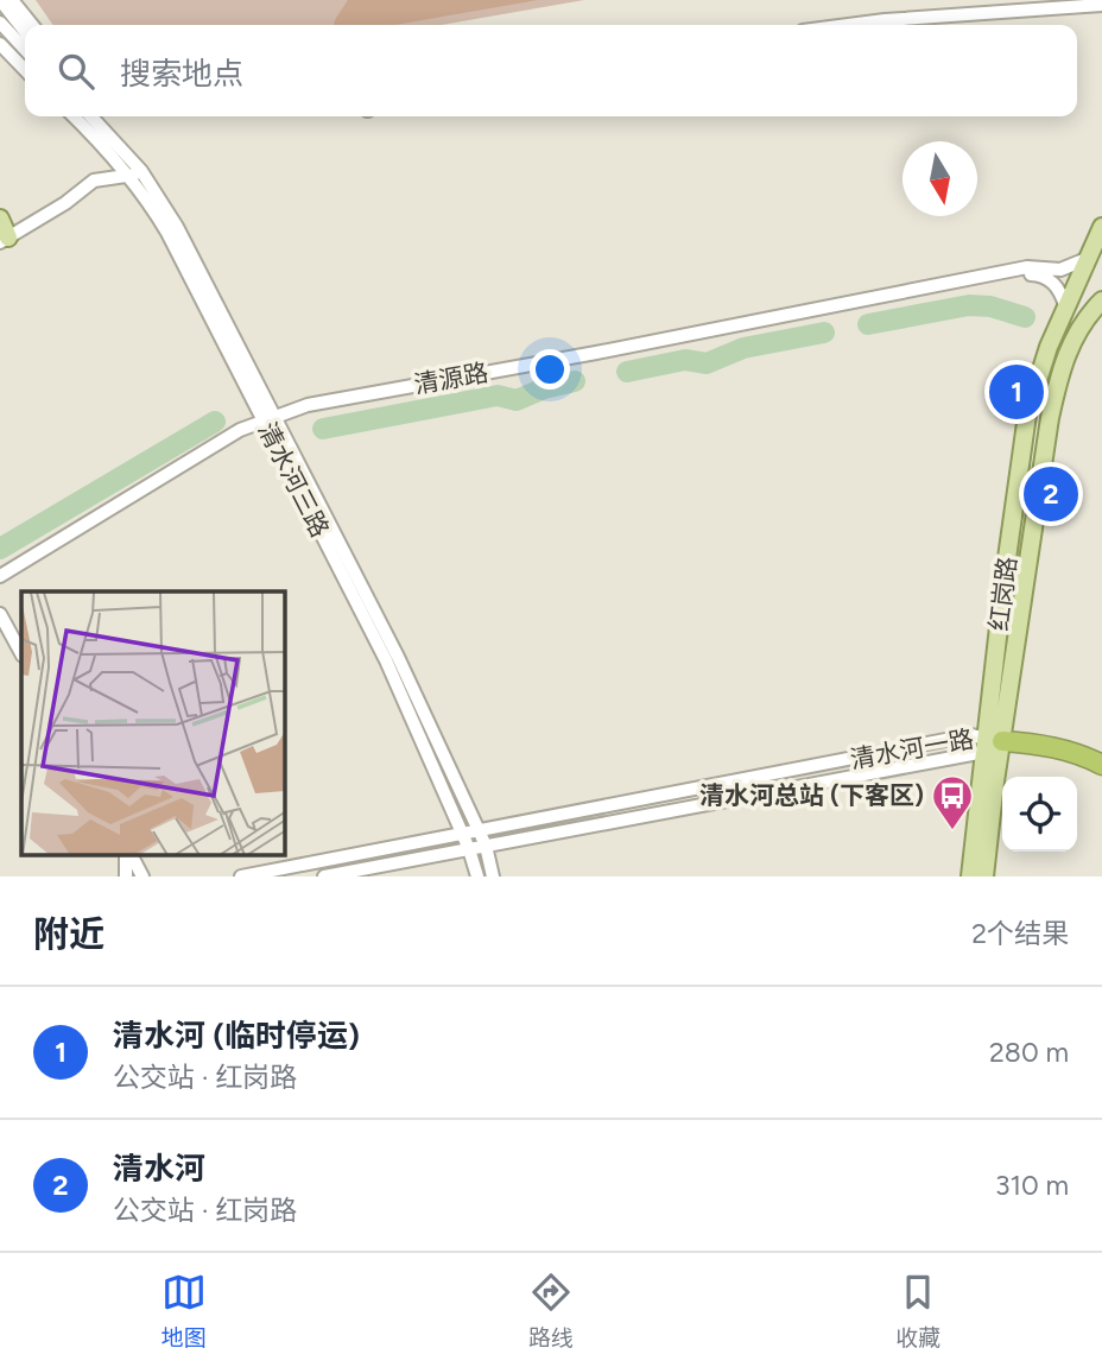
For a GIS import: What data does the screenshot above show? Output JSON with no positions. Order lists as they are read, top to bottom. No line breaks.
{"streets":{"main road":["红岗路"],"street":["清源路","清水河三路","清水河一路"]},"crossings":[["清源路","清水河三路"],["清源路","红岗路"],["清水河三路","清水河一路"],["红岗路","清水河一路"]],"places":{"bus stop":["清水河总站 (下客区)"]},"north":"bottom","page":{"search":"搜索地点","pins":["1","2"],"heading":["附近","2个结果"],"list":[{"mark":"1","name":"清水河 (临时停运)","note":"公交站 · 红岗路","value":"280 m"},{"mark":"2","name":"清水河","note":"公交站 · 红岗路","value":"310 m"}],"nav":["地图","路线","收藏"]}}
